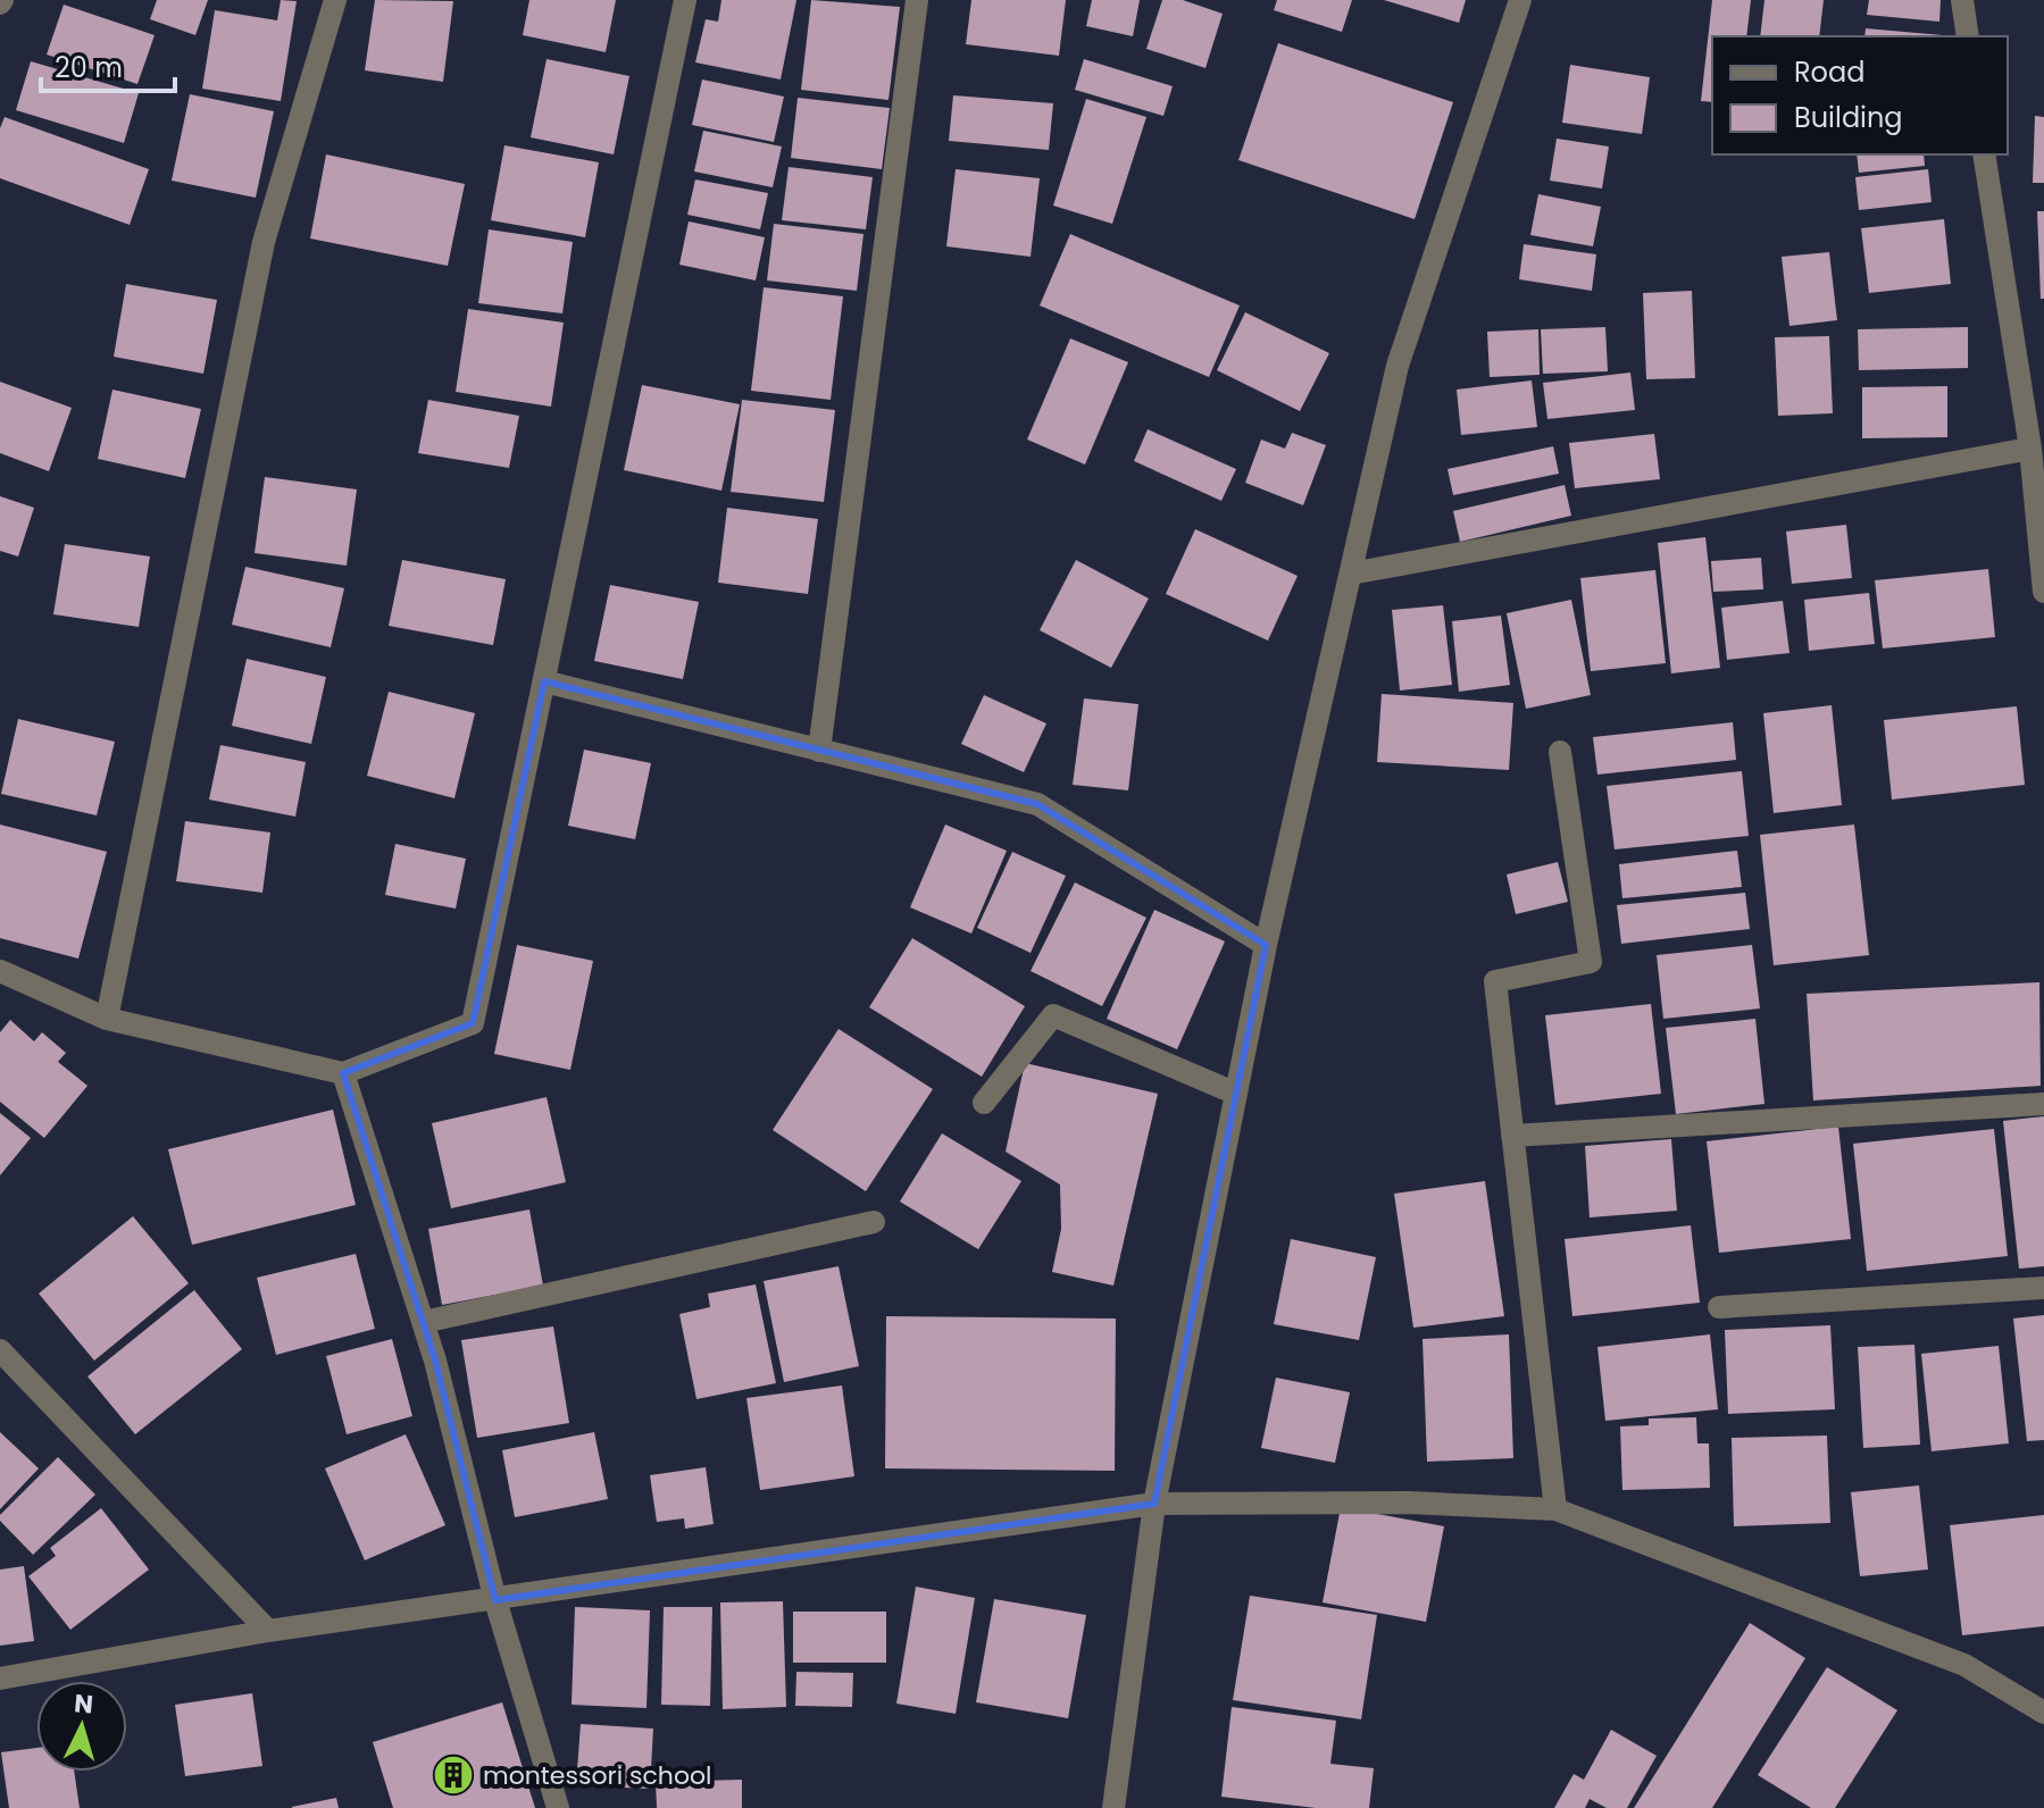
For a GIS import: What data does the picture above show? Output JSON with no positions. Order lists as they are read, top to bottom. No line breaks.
{"places":{"building":["montessori school"]},"legend":["Road","Building"],"scale_bar":"20 m","north":"top"}
